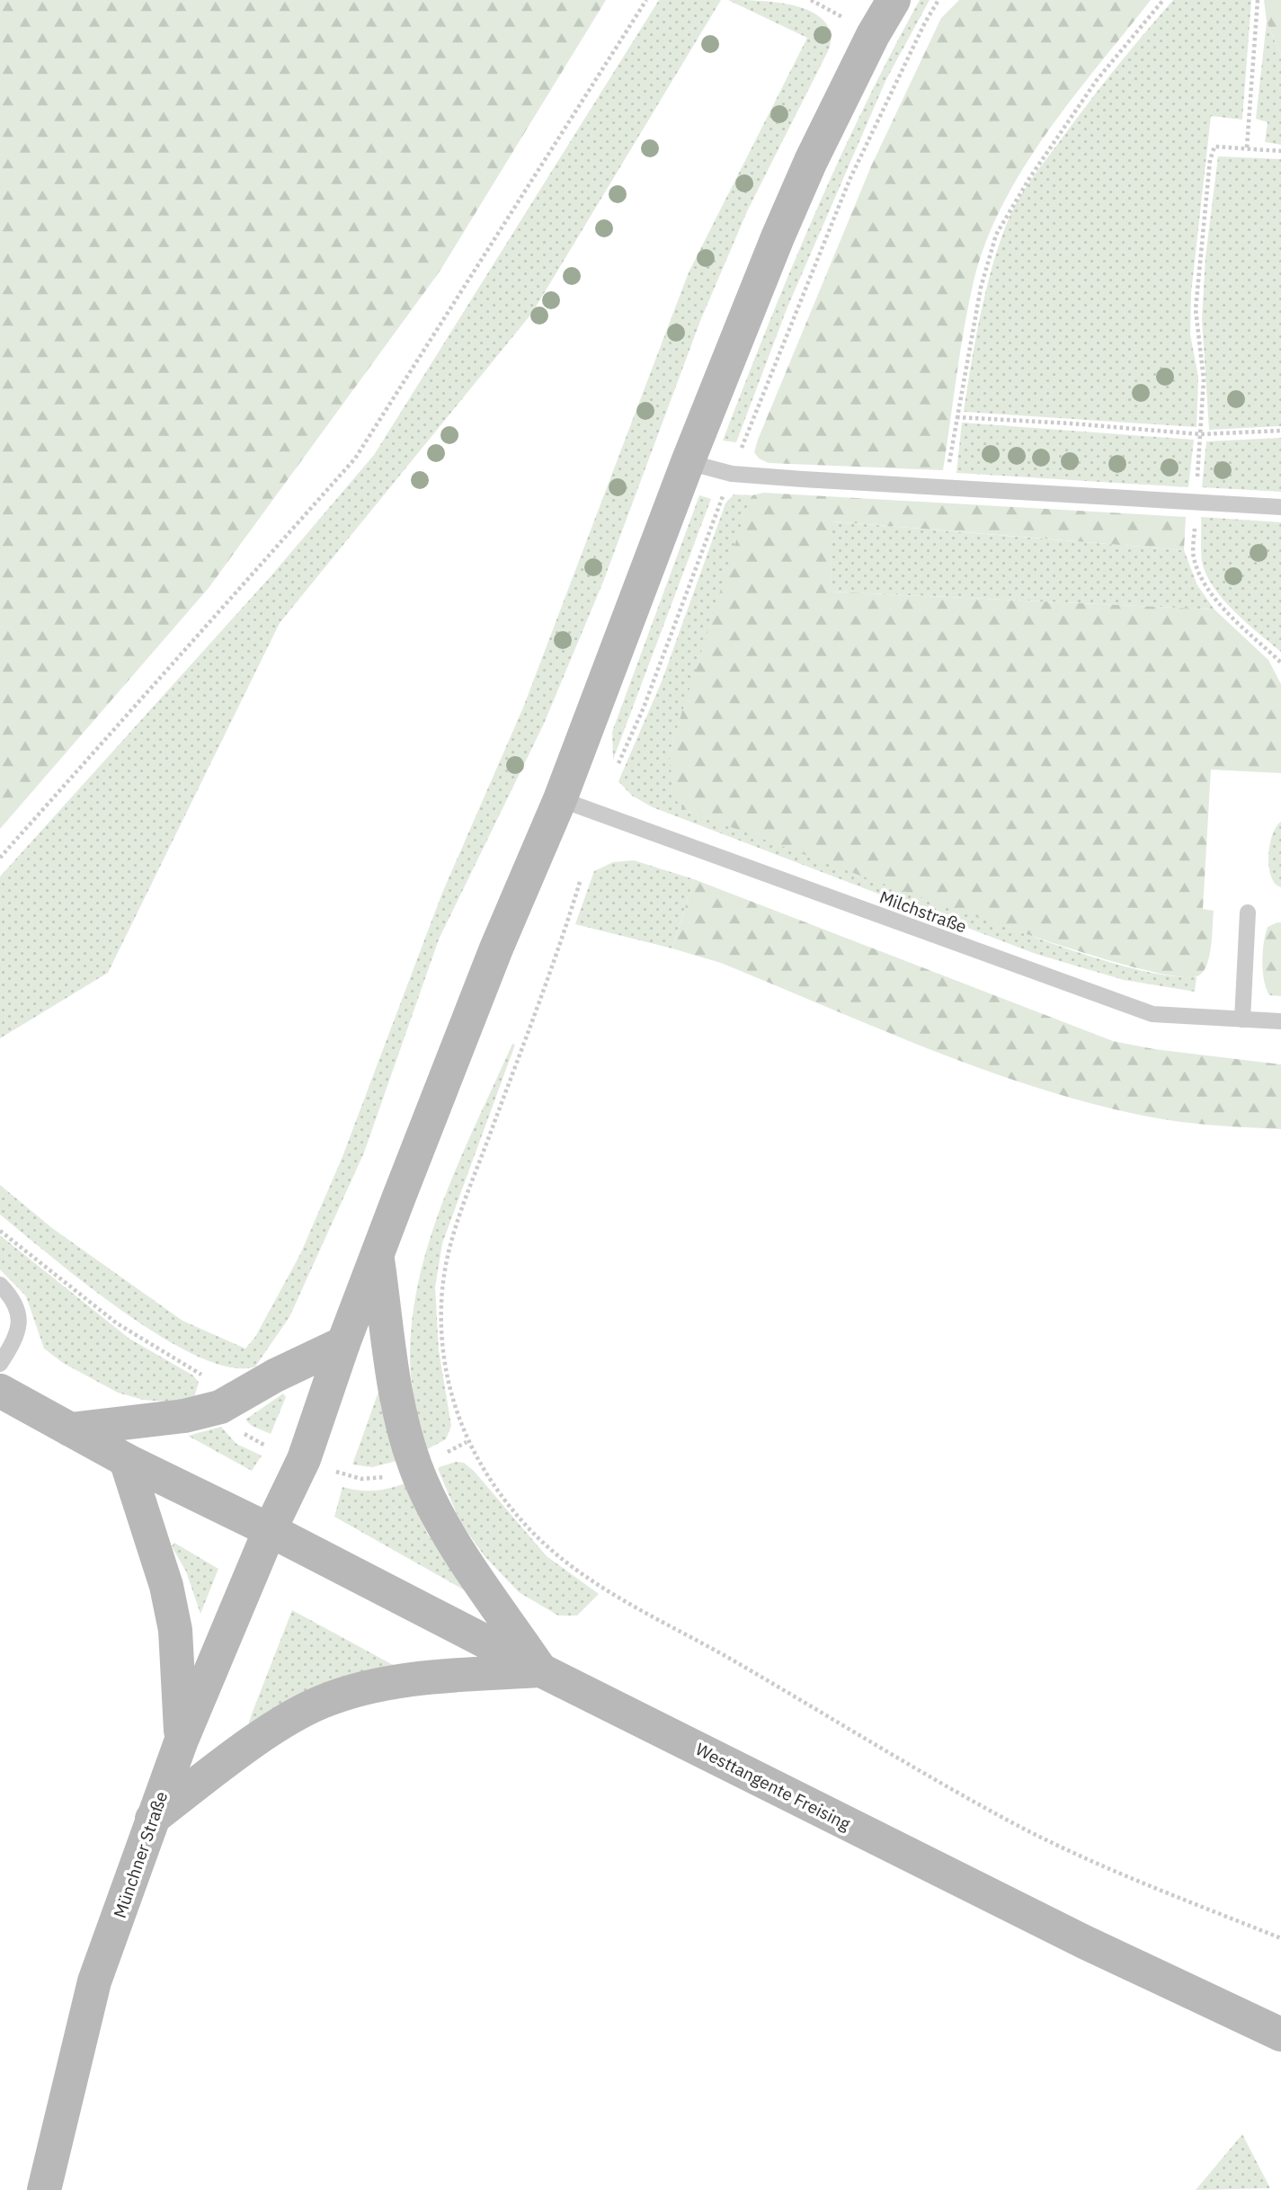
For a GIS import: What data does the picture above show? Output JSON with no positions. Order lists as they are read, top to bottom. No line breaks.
{"streets":{"main road":["Westtangente Freising","Münchner Straße"],"lane":["Milchstraße"]},"crossings":[["Milchstraße","Münchner Straße"],["Westtangente Freising","Münchner Straße"]]}
